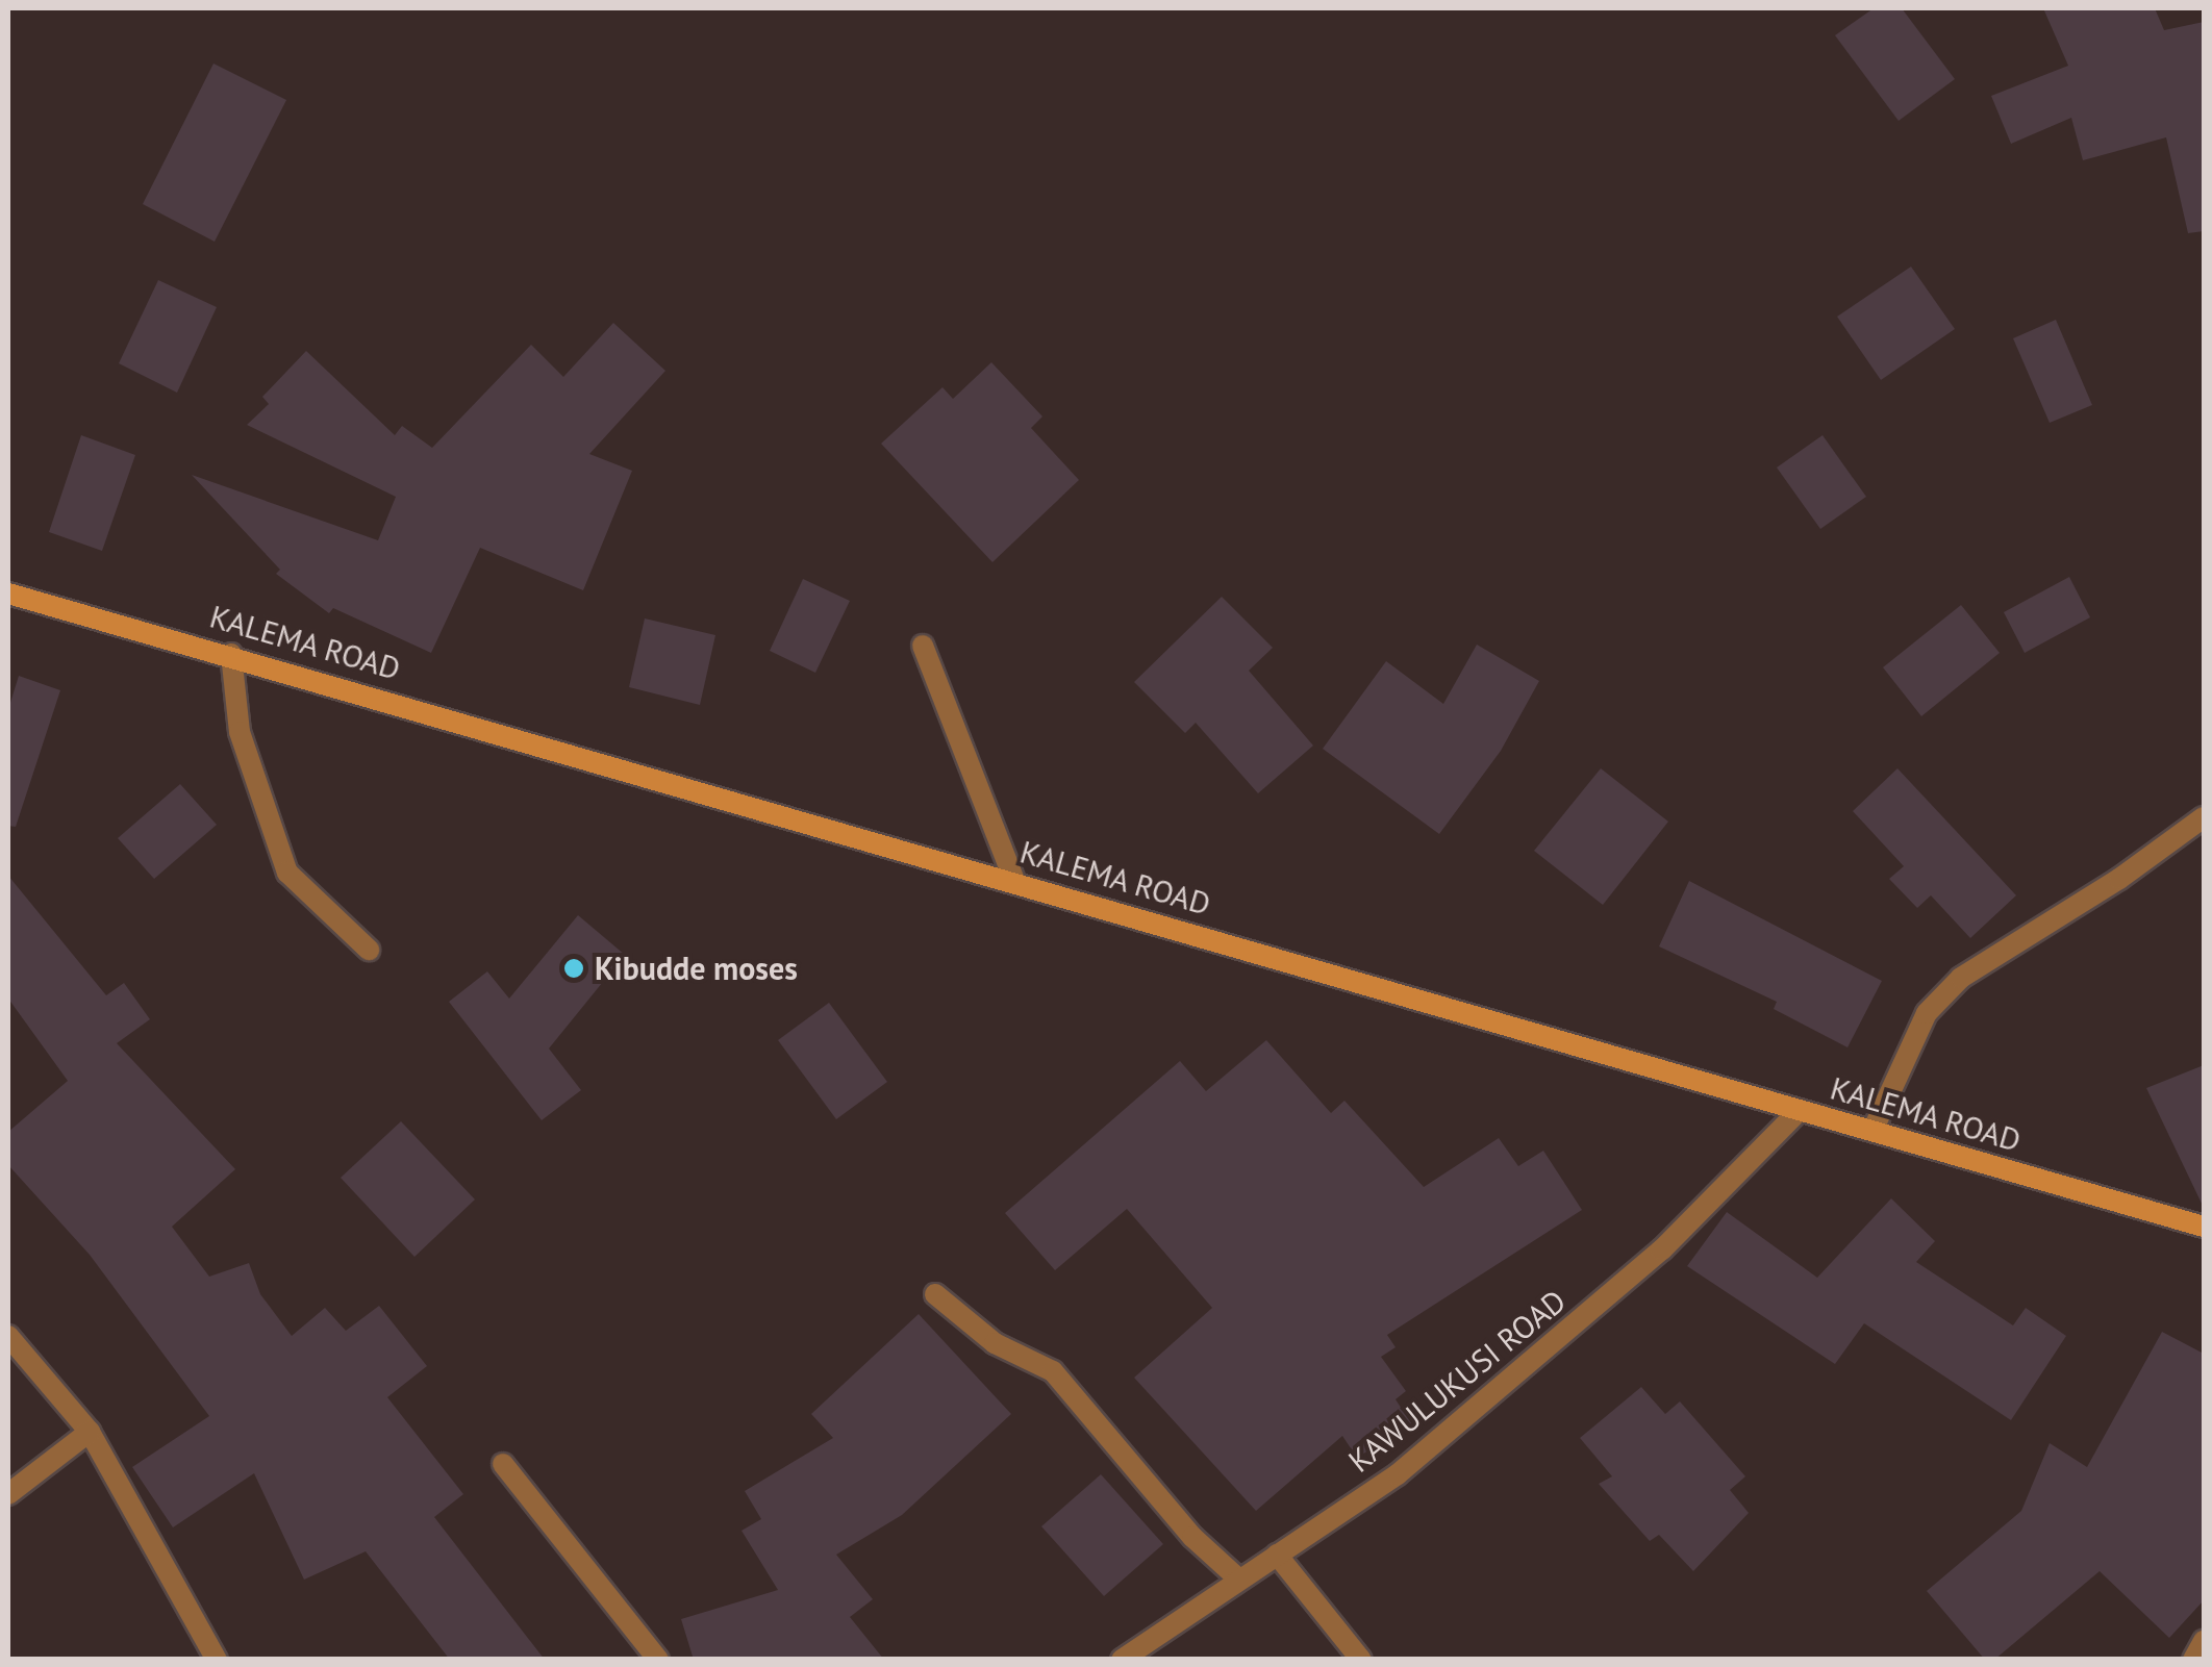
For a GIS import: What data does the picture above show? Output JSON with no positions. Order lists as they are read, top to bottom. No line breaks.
{"streets":{"street":["KALEMA ROAD","KAWULUKUSI ROAD"]},"crossings":[["KALEMA ROAD","KAWULUKUSI ROAD"]],"places":["Kibudde moses"]}
